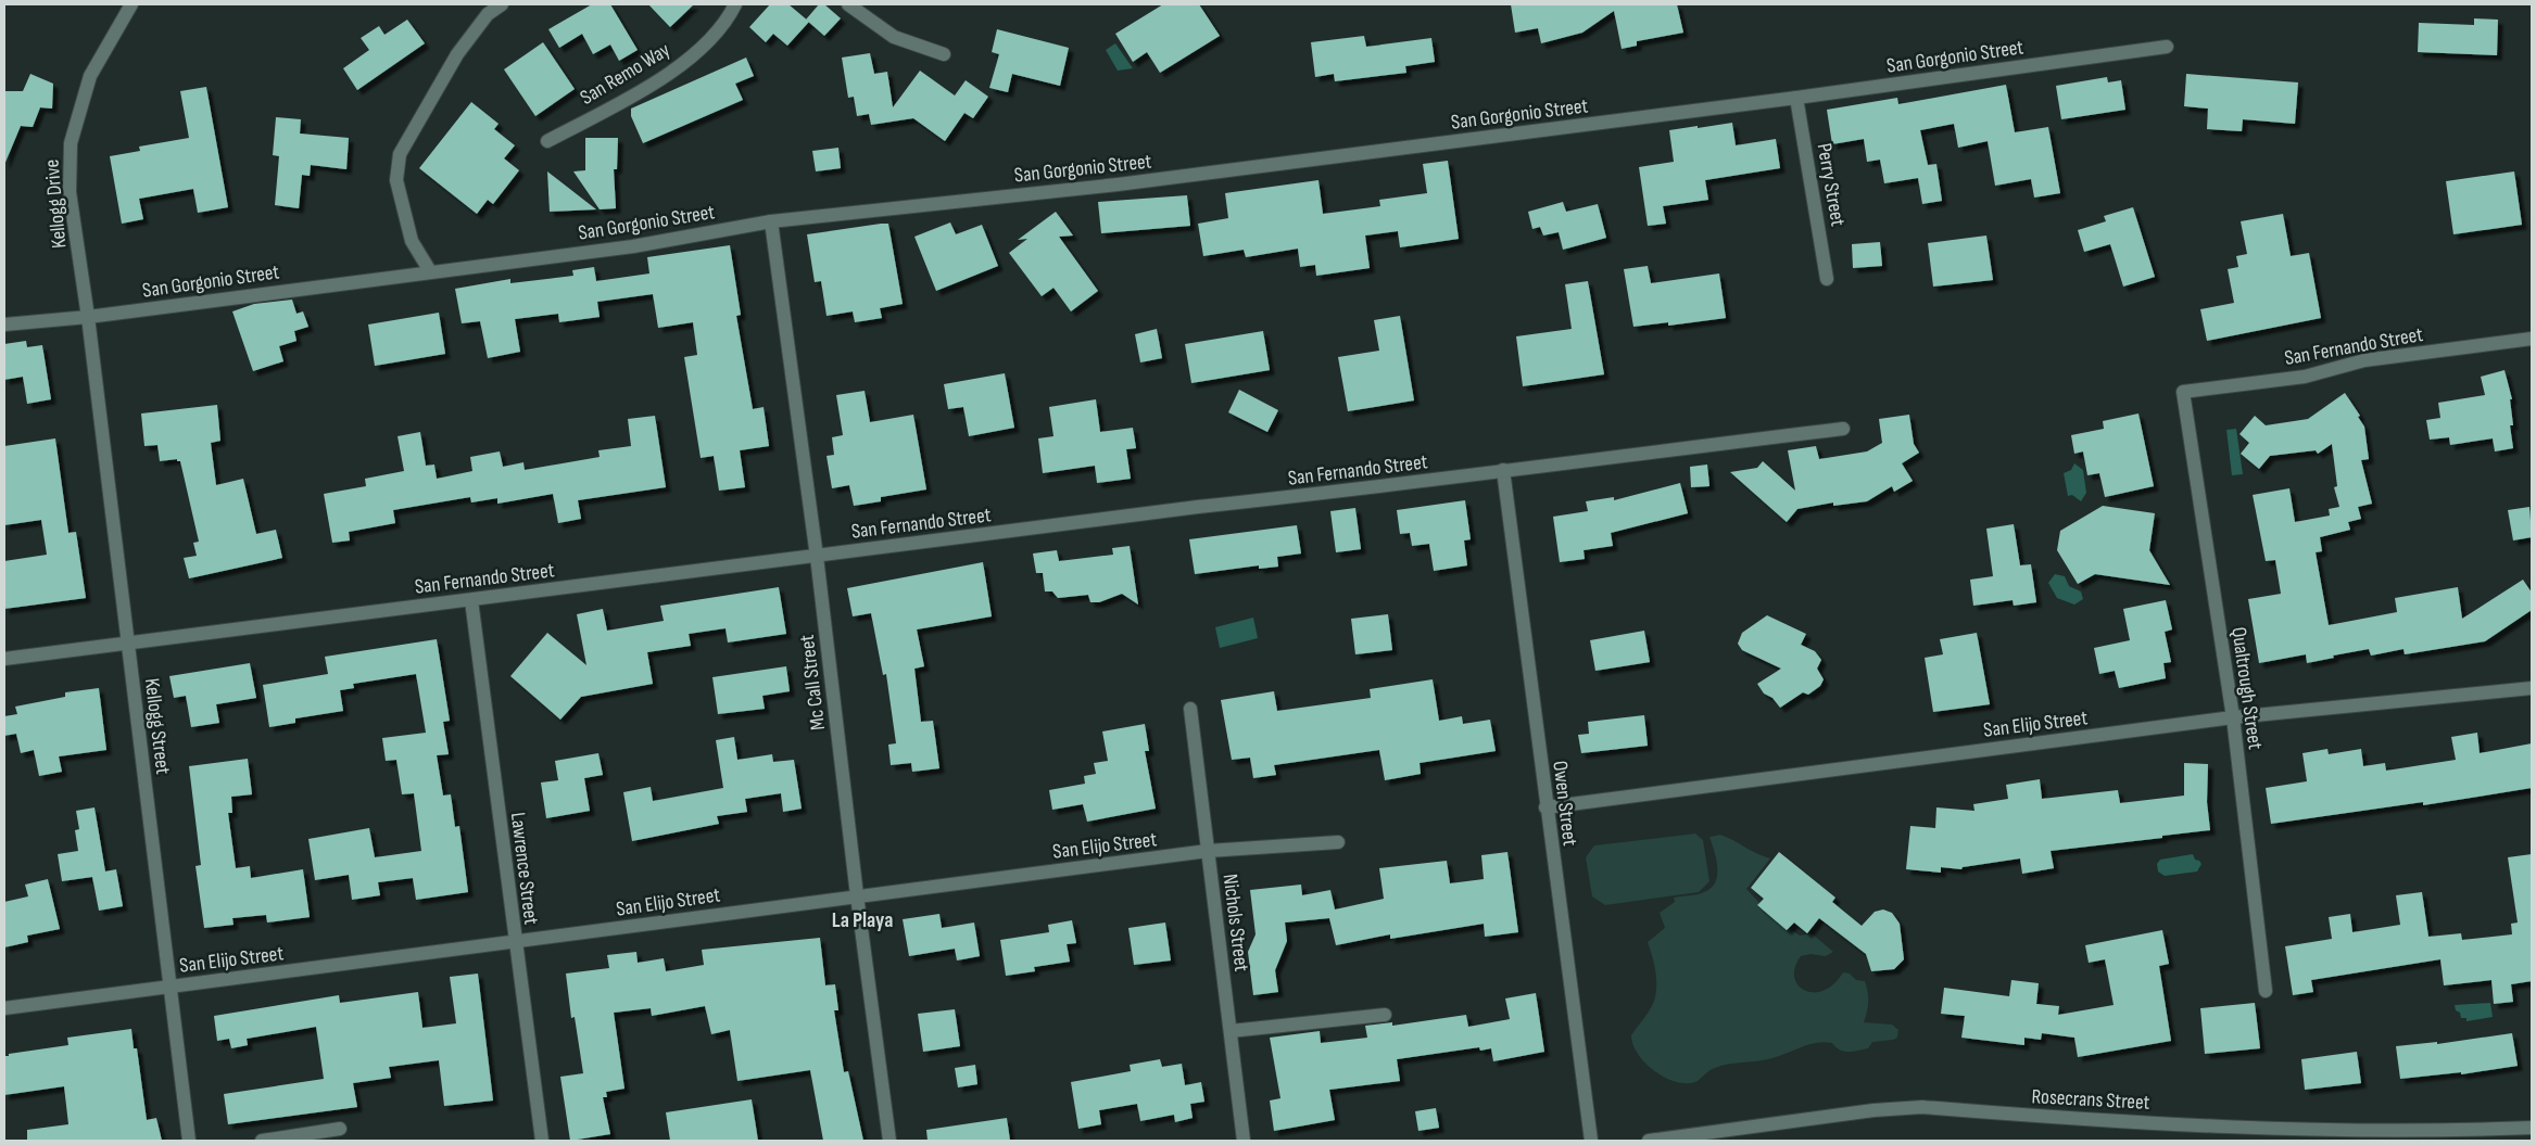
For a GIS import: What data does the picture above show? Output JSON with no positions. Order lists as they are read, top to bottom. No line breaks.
{"streets":{"street":["San Gorgonio Street","San Remo Way","Perry Street","Kellogg Drive","San Fernando Street","Mc Call Street","Qualtrough Street","San Elijo Street","Kellogg Street","Owen Street","Lawrence Street","Nichols Street","Rosecrans Street"]},"crossings":[["San Gorgonio Street","Perry Street"],["San Gorgonio Street","Kellogg Drive"],["San Gorgonio Street","Mc Call Street"],["San Gorgonio Street","Kellogg Street"],["Kellogg Drive","Kellogg Street"],["San Fernando Street","Mc Call Street"],["San Fernando Street","Qualtrough Street"],["San Fernando Street","Kellogg Street"],["San Fernando Street","Owen Street"],["San Fernando Street","Lawrence Street"],["Mc Call Street","San Elijo Street"],["Qualtrough Street","San Elijo Street"],["San Elijo Street","Kellogg Street"],["San Elijo Street","Owen Street"],["San Elijo Street","Lawrence Street"],["San Elijo Street","Nichols Street"]],"districts":["La Playa"]}
